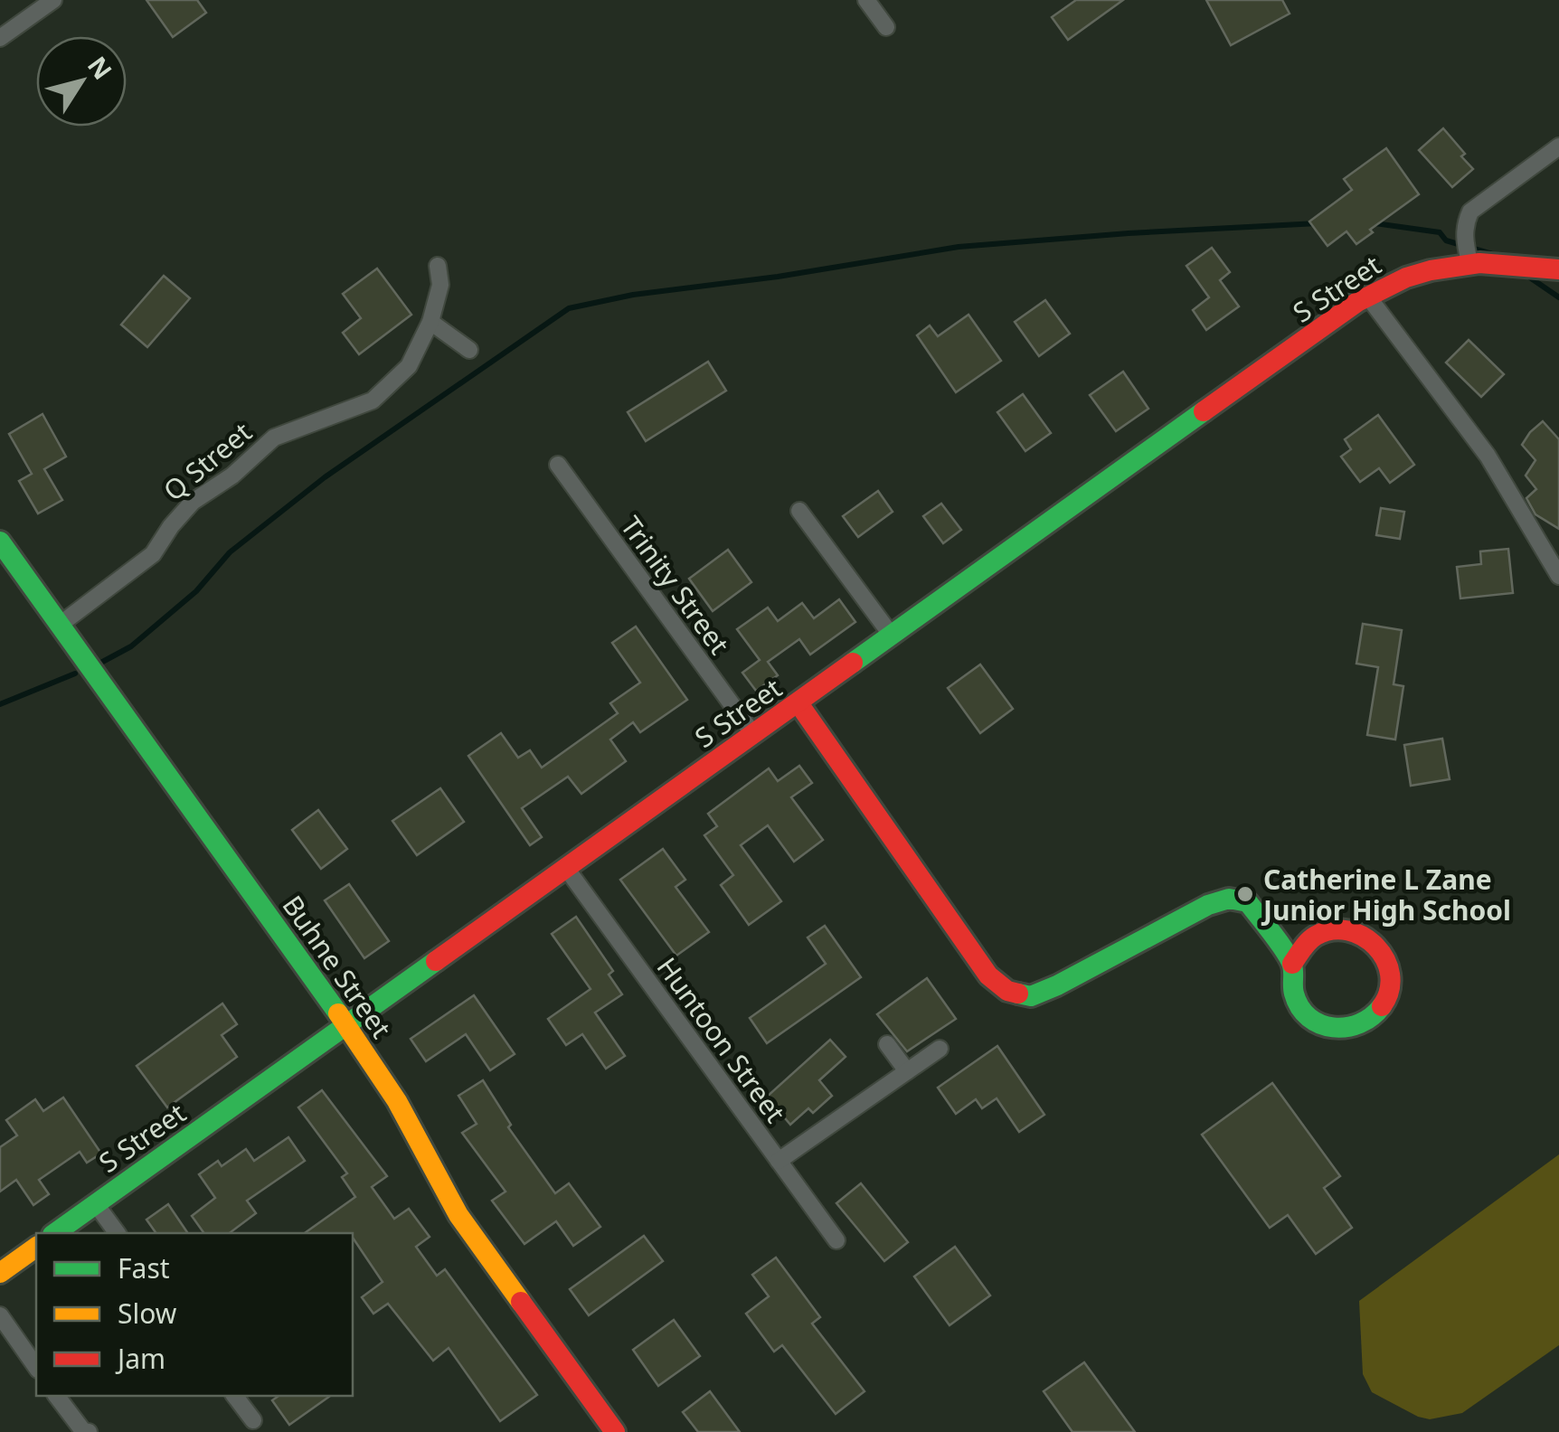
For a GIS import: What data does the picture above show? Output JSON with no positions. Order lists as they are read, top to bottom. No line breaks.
{"streets":{"street":["S Street","Q Street","Trinity Street","Buhne Street","Huntoon Street"]},"crossings":[["S Street","Trinity Street"],["S Street","Buhne Street"],["S Street","Huntoon Street"],["Q Street","Buhne Street"]],"places":["Catherine L Zane Junior High School"],"legend":["Fast","Slow","Jam"],"north":"top right"}
